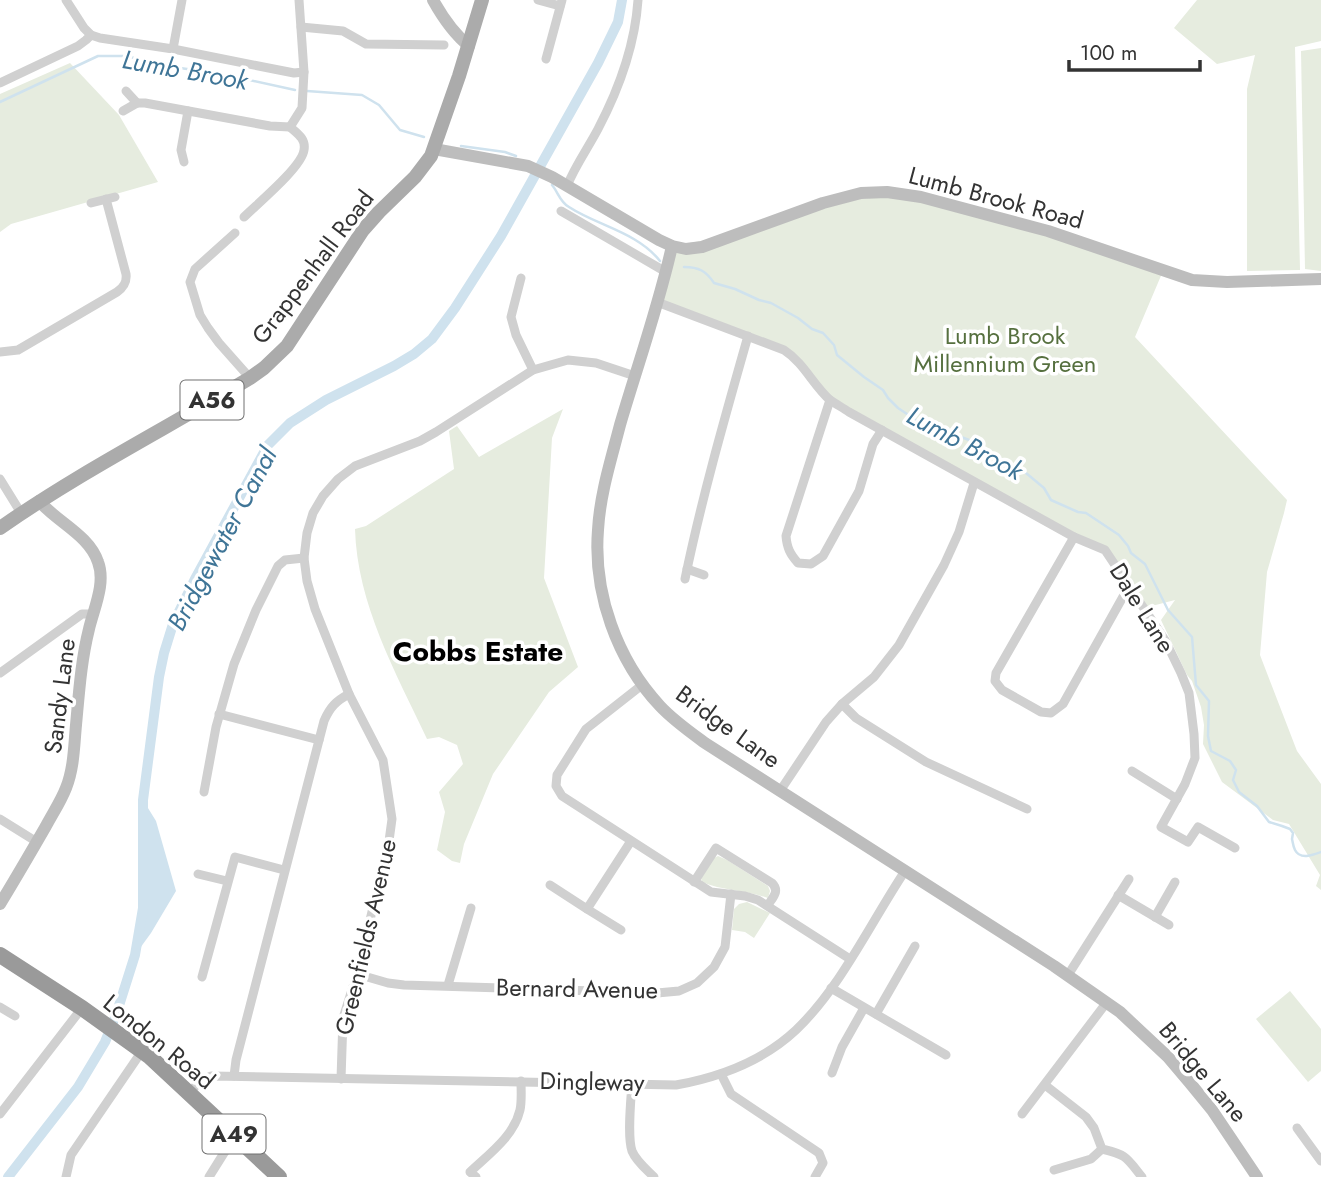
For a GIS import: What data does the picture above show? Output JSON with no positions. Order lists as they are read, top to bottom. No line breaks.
{"streets":{"highway":["London Road","A49"],"main road":["Grappenhall Road","A56"],"street":["Lumb Brook Road","Dale Lane","Sandy Lane","Bridge Lane","Greenfields Avenue","Bernard Avenue","Dingleway"]},"crossings":[["Lumb Brook Road","Grappenhall Road"],["Lumb Brook Road","A56"],["Lumb Brook Road","Bridge Lane"],["Grappenhall Road","A56"],["Grappenhall Road","Sandy Lane"],["Dale Lane","Bridge Lane"],["Bridge Lane","Greenfields Avenue"],["Bridge Lane","Dingleway"],["Greenfields Avenue","Bernard Avenue"],["Greenfields Avenue","Dingleway"],["London Road","Dingleway"]],"districts":["Cobbs Estate"],"water":["Lumb Brook","Bridgewater Canal"],"parks":["Lumb Brook Millennium Green"],"scale_bar":"100 m"}
